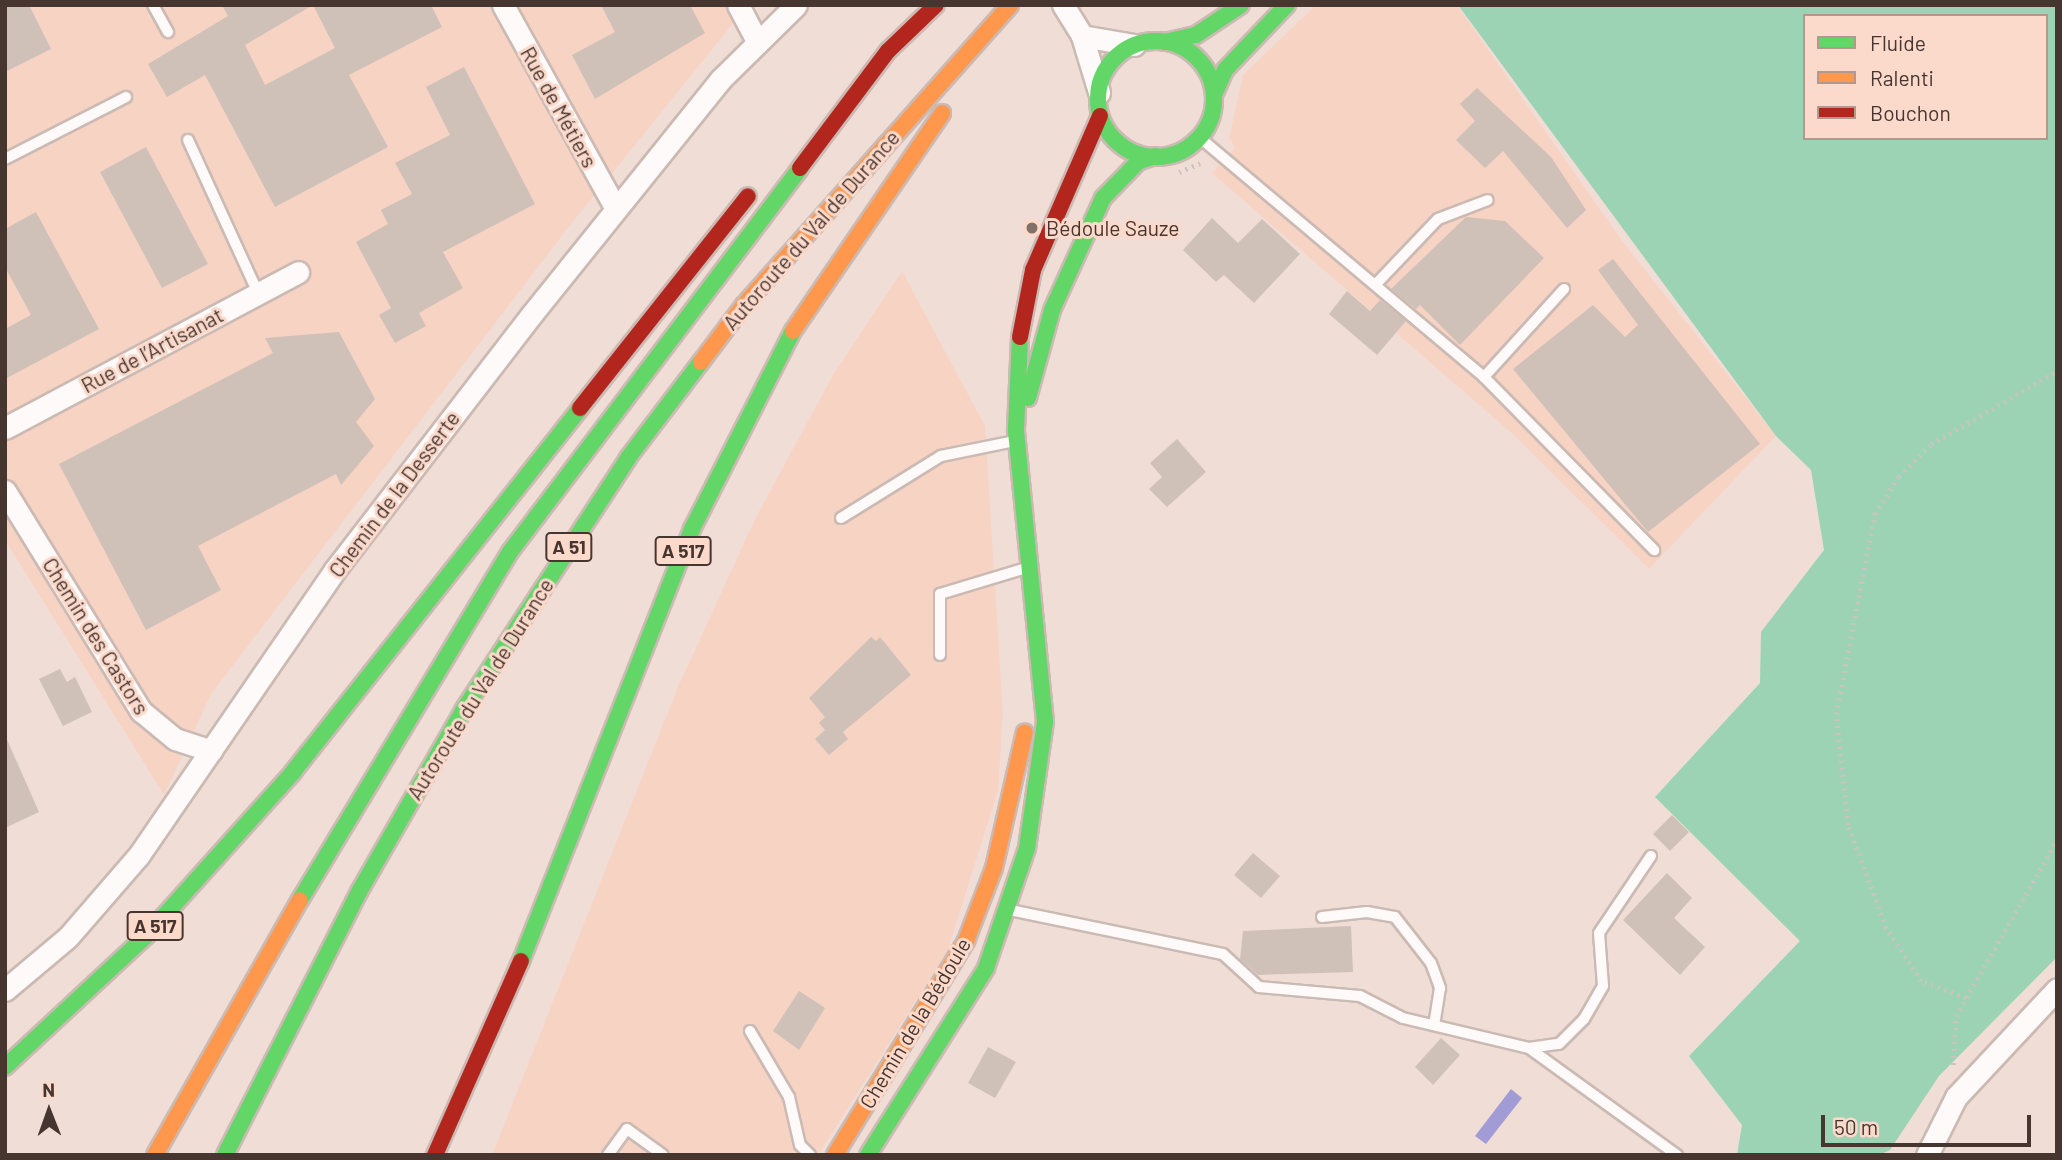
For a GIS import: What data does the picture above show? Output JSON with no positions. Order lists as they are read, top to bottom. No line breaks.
{"streets":{"main road":["Autoroute du Val de Durance","A 51","A 517","Chemin de la Bédoule"],"street":["Rue de Métiers","Rue de l’Artisanat","Chemin de la Desserte","Chemin des Castors"]},"crossings":[["Rue de Métiers","Chemin de la Desserte"],["Chemin de la Desserte","Chemin des Castors"]],"places":["Bédoule Sauze"],"legend":["Fluide","Ralenti","Bouchon"],"scale_bar":"50 m","north":"top"}
